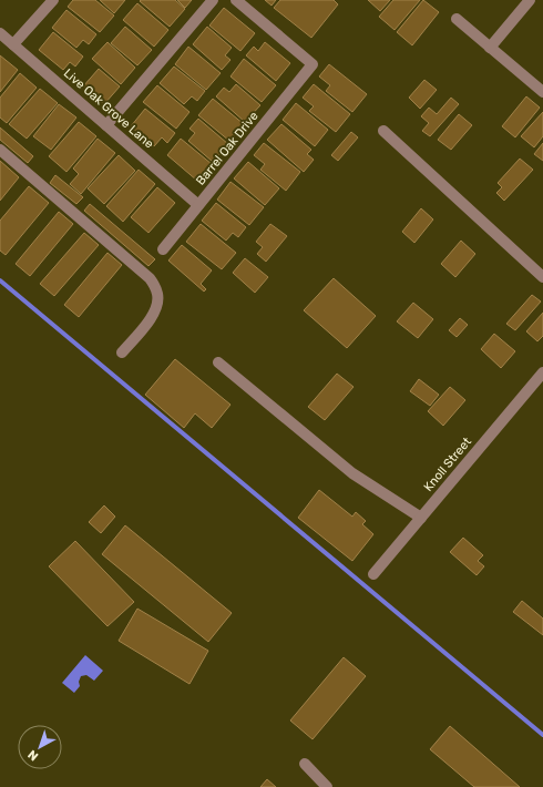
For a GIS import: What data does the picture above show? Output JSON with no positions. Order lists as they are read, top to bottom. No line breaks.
{"streets":{"street":["Live Oak Grove Lane","Barrel Oak Drive","Knoll Street"]},"crossings":[["Live Oak Grove Lane","Barrel Oak Drive"]],"north":"bottom left"}
